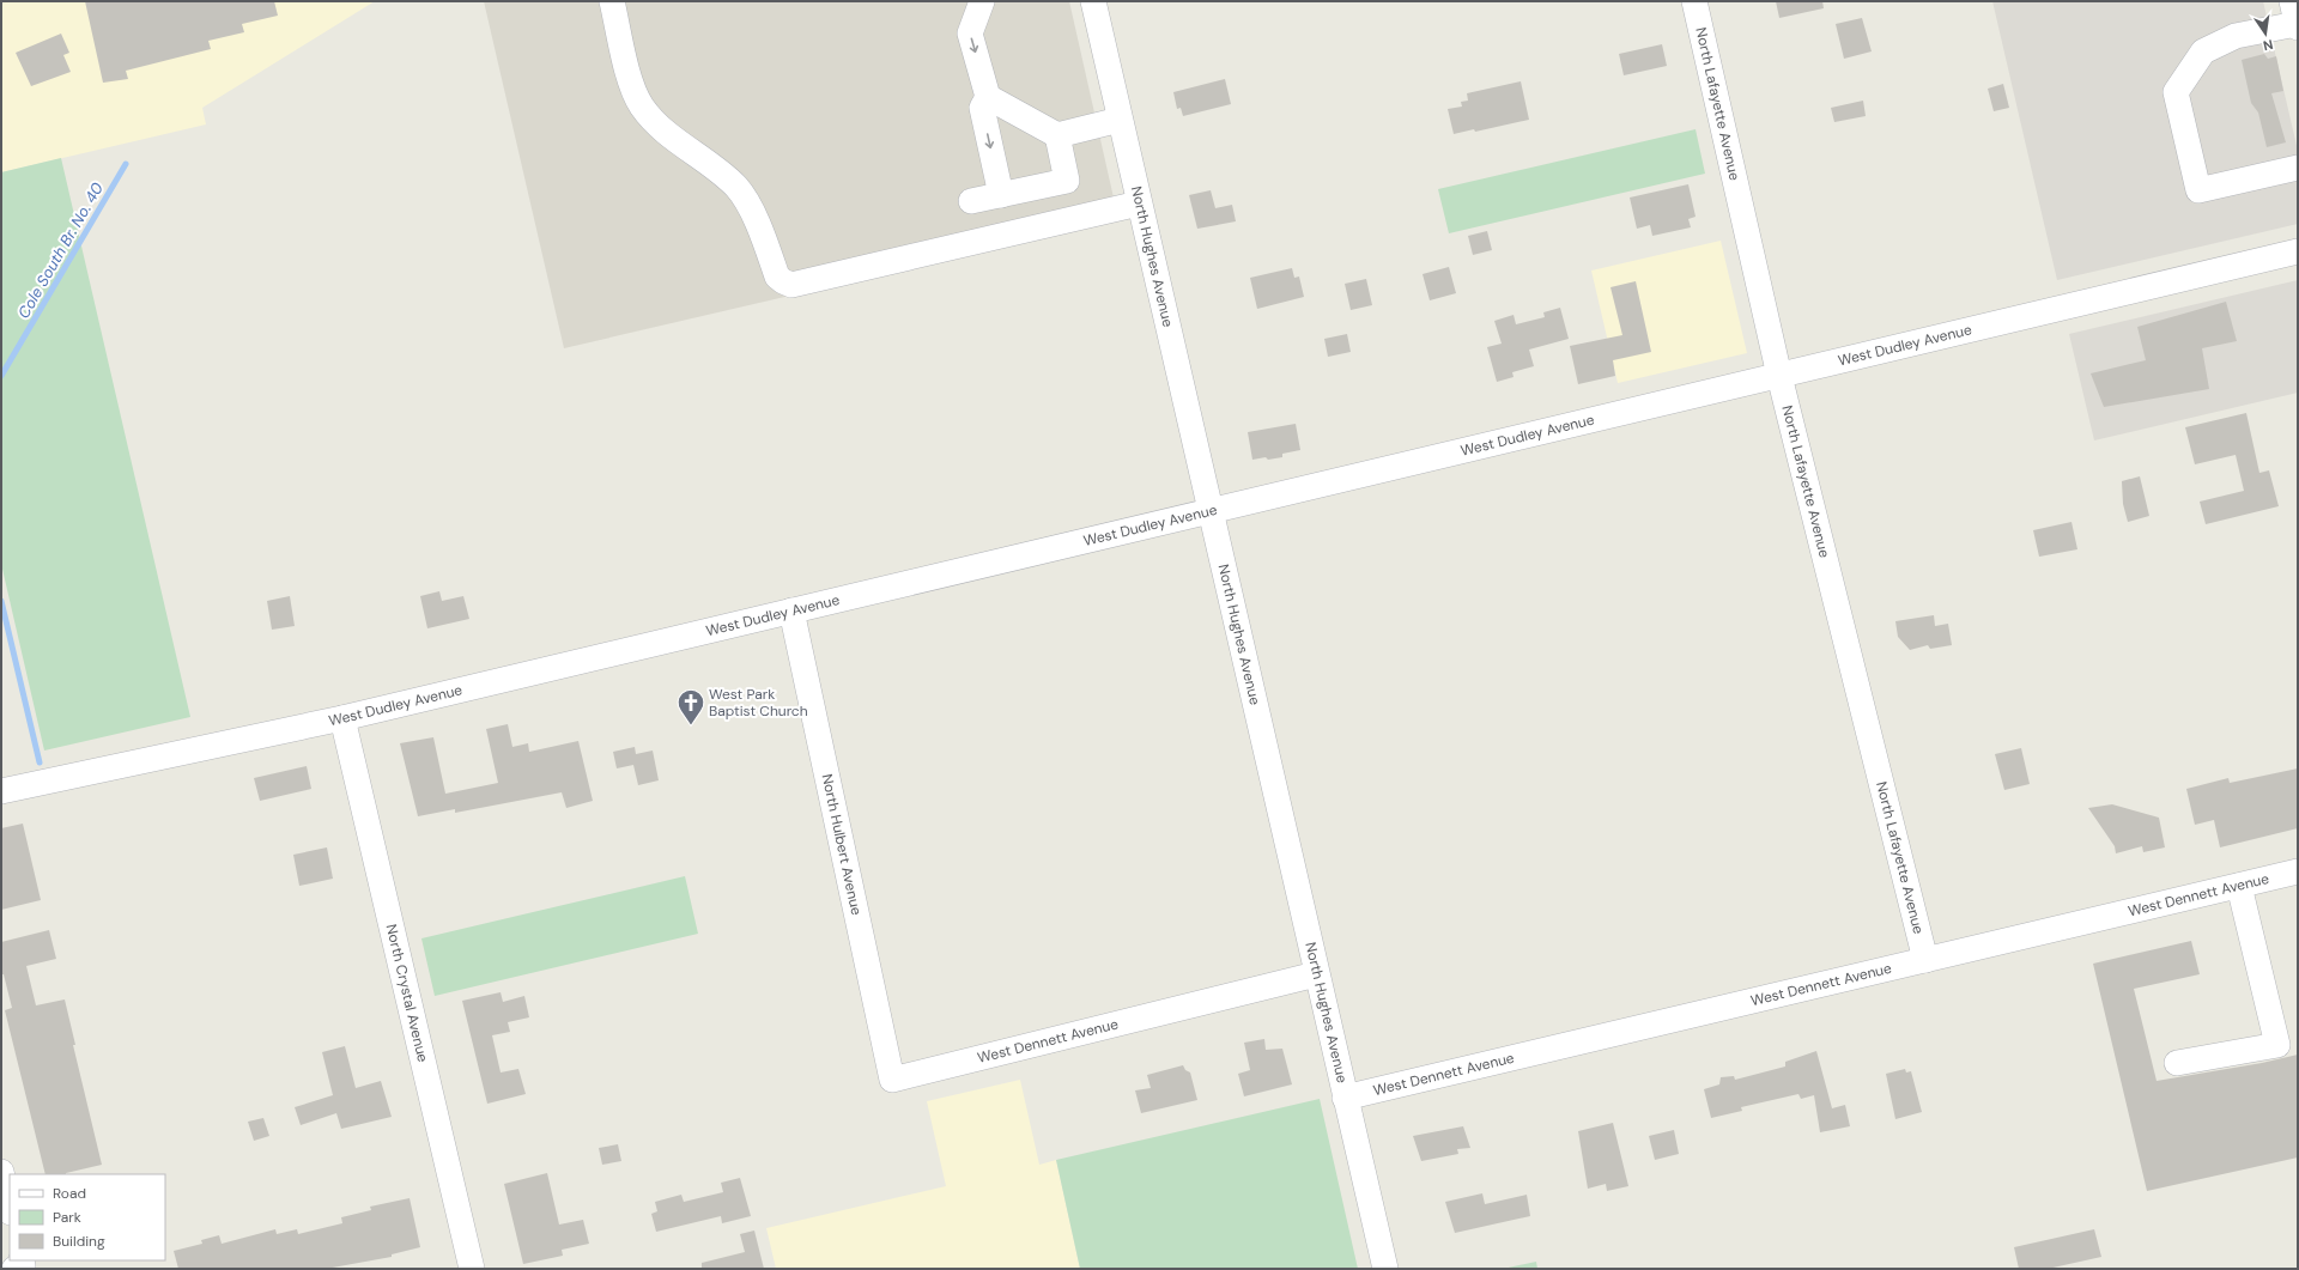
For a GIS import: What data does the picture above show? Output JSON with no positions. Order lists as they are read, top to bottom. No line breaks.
{"streets":{"street":["North Lafayette Avenue","North Hughes Avenue","West Dudley Avenue","North Hulbert Avenue","West Dennett Avenue","North Crystal Avenue"]},"crossings":[["North Lafayette Avenue","West Dudley Avenue"],["North Lafayette Avenue","West Dennett Avenue"],["North Hughes Avenue","West Dudley Avenue"],["North Hughes Avenue","West Dennett Avenue"],["West Dudley Avenue","North Hulbert Avenue"],["West Dudley Avenue","North Crystal Avenue"],["North Hulbert Avenue","West Dennett Avenue"]],"water":["Cole South Br. No. 40"],"places":{"church":["West Park Baptist Church"]},"legend":["Road","Park","Building"],"north":"bottom"}
